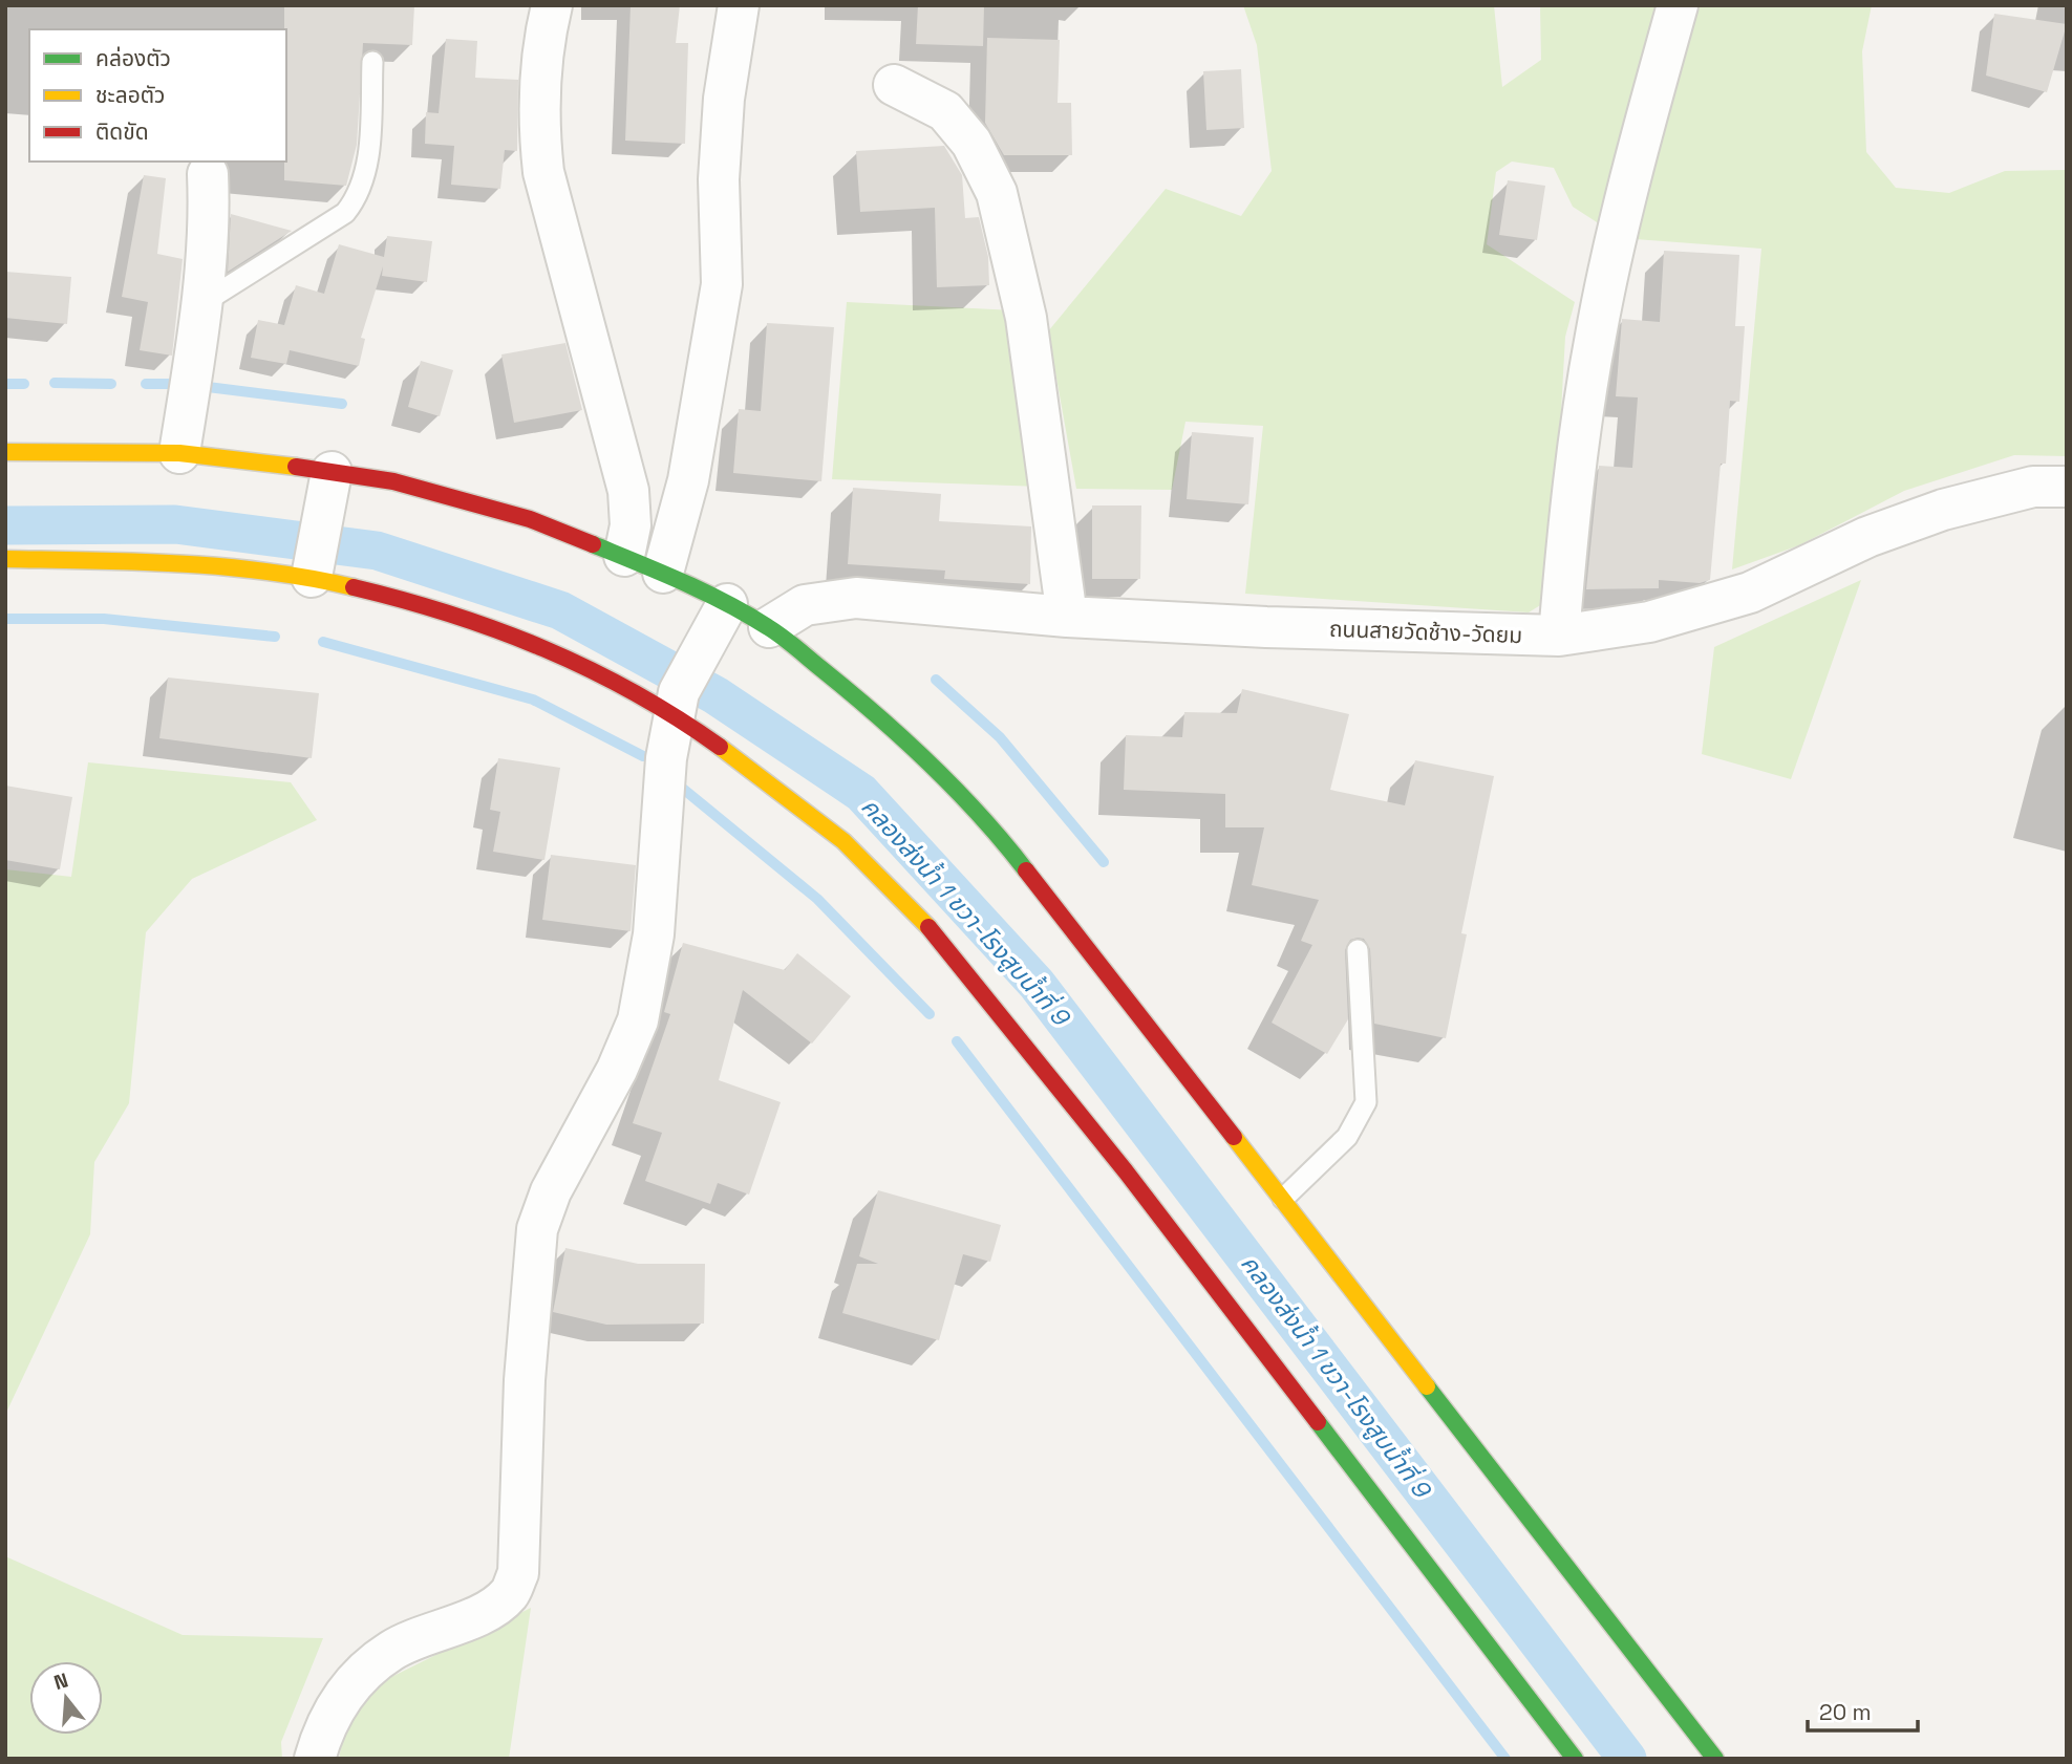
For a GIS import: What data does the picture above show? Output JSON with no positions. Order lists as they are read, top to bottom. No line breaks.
{"streets":{"street":["ถนนสายวัดช้าง-วัดยม"]},"water":["คลองส่งน้ำ 1 ขวา-โรงสูบน้ำที่ 9"],"legend":["คล่องตัว","ชะลอตัว","ติดขัด"],"scale_bar":"20 m","north":"top"}
